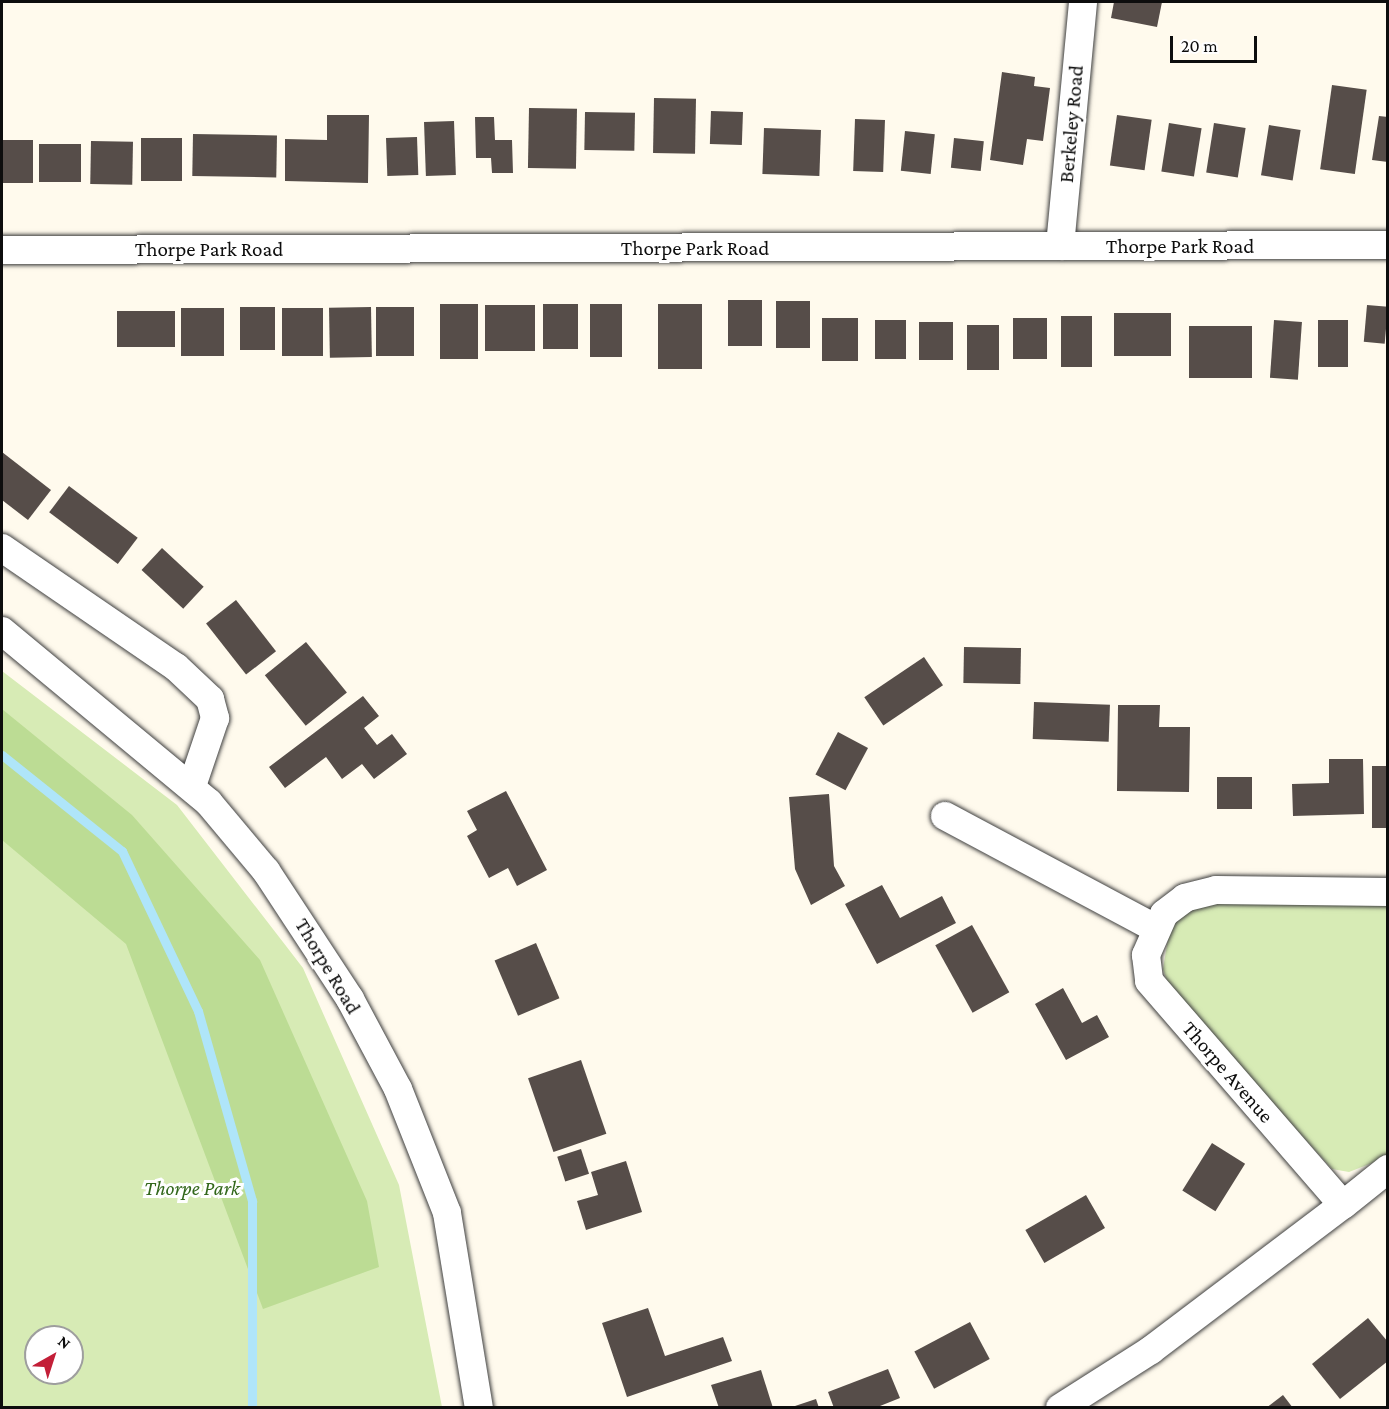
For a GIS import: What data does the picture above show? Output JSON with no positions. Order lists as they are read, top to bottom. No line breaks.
{"streets":{"street":["Berkeley Road","Thorpe Park Road","Thorpe Road","Thorpe Avenue"]},"crossings":[["Berkeley Road","Thorpe Park Road"]],"parks":["Thorpe Park"],"scale_bar":"20 m","north":"top right"}
